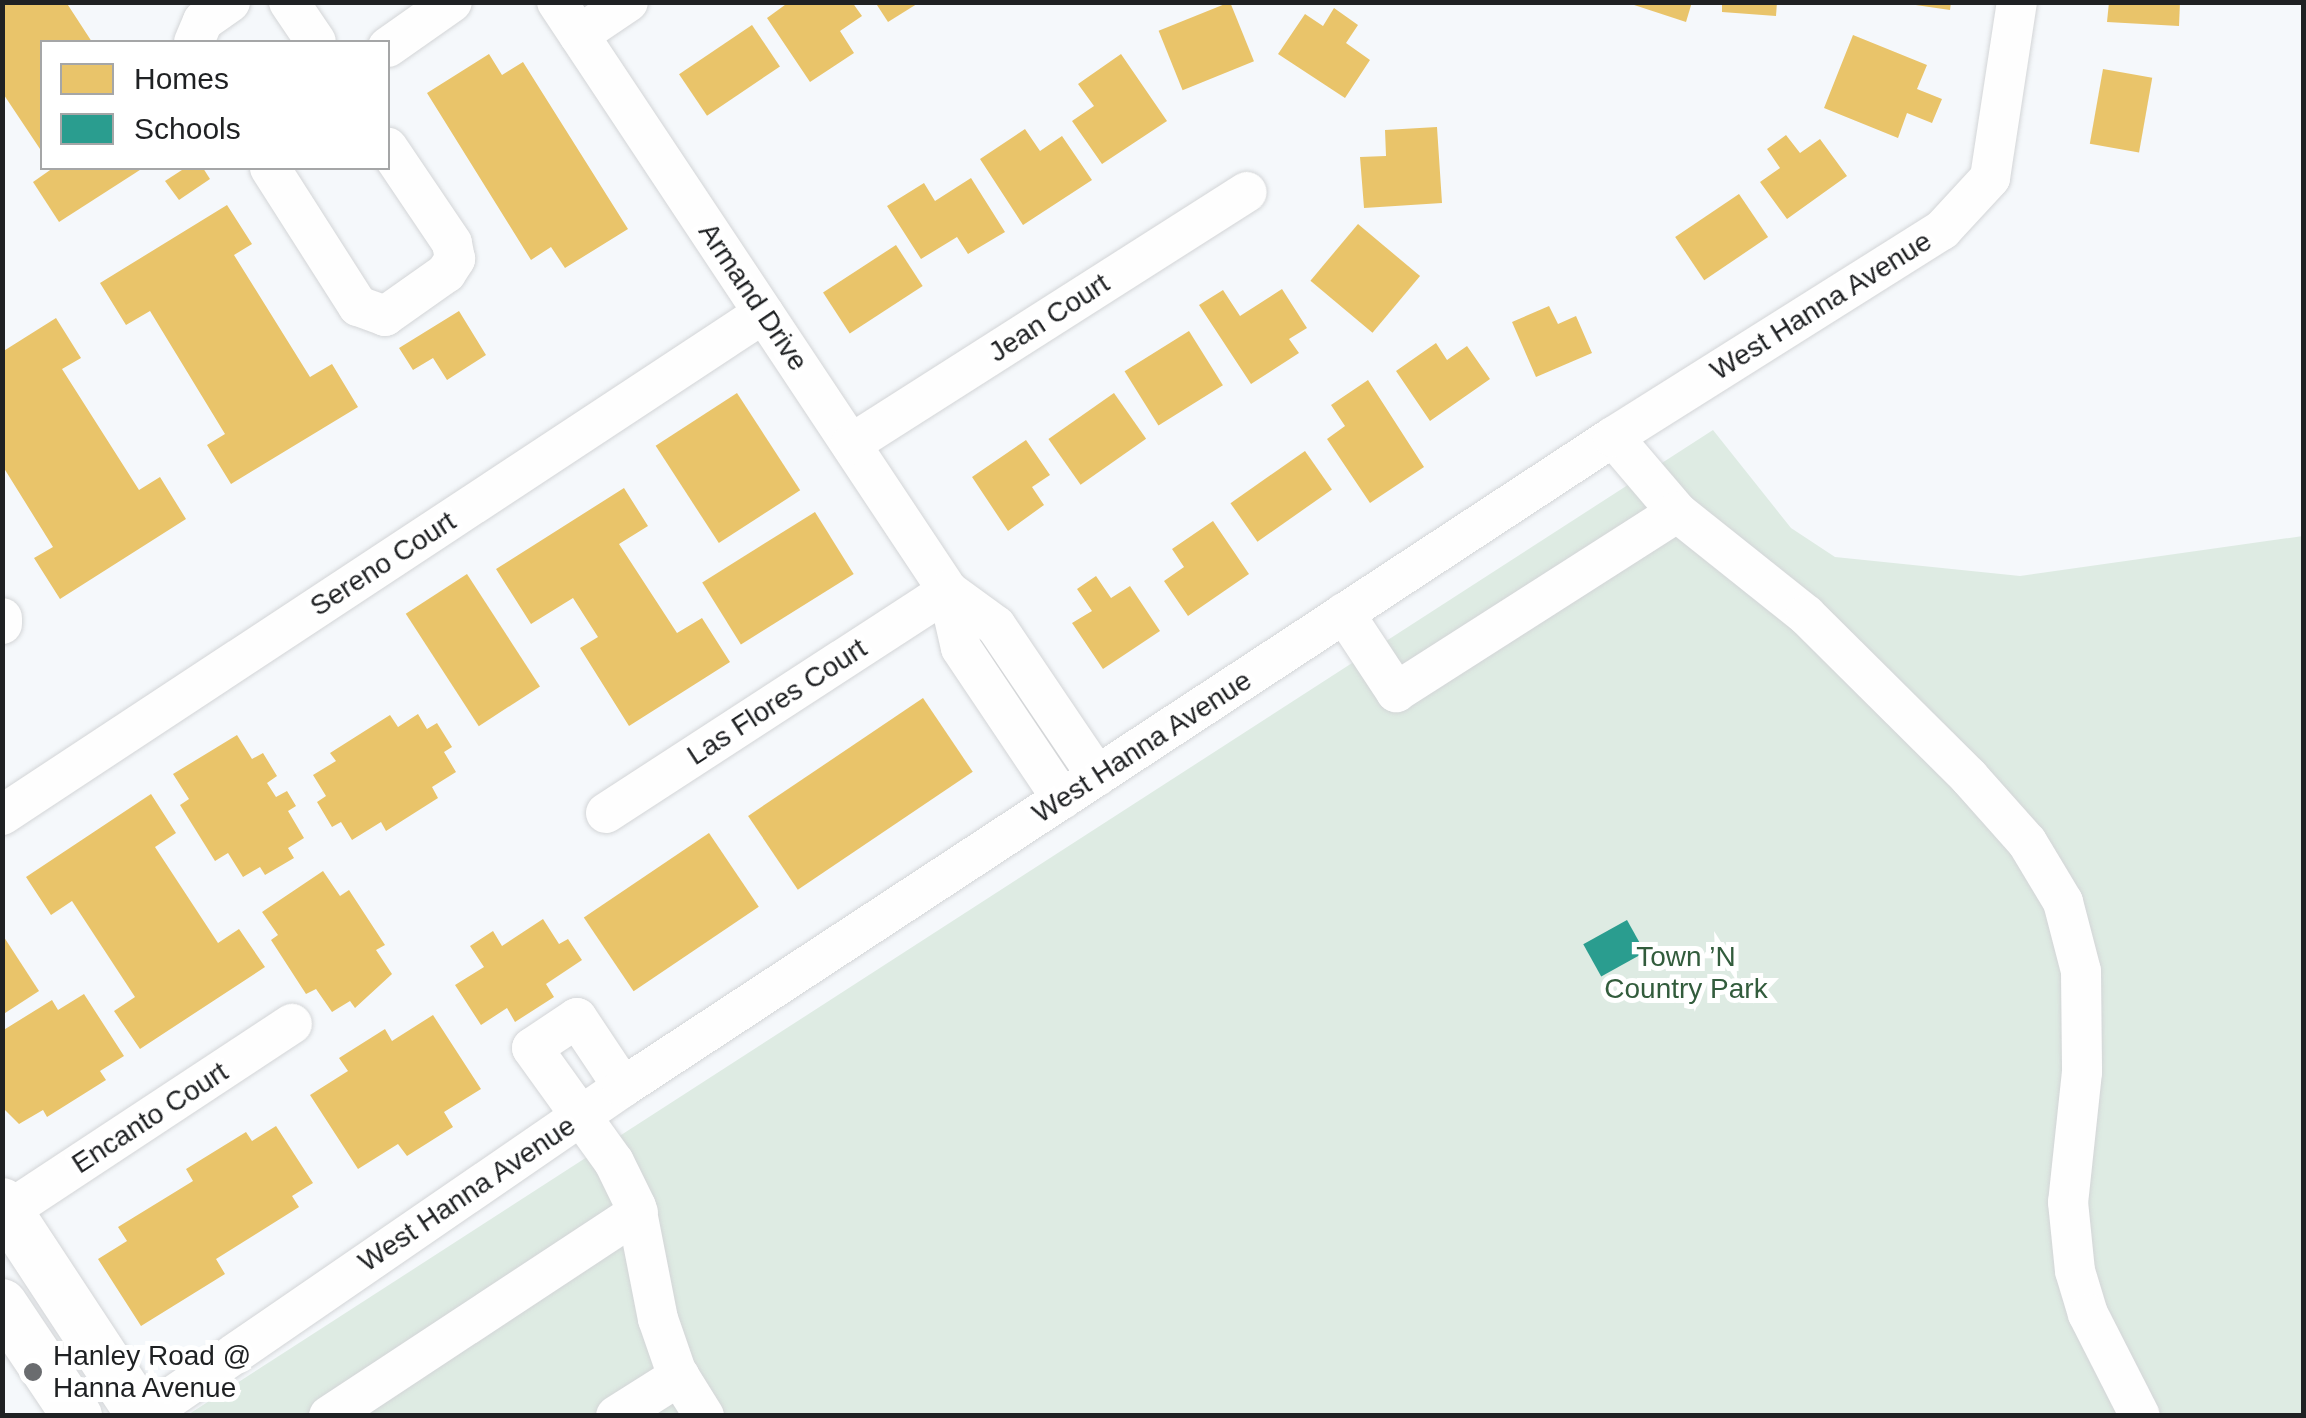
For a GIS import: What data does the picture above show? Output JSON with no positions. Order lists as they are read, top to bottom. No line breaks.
{"streets":{"street":["Armand Drive","West Hanna Avenue","Jean Court","Sereno Court","Las Flores Court","Encanto Court"]},"crossings":[["Armand Drive","West Hanna Avenue"],["Armand Drive","Jean Court"],["Armand Drive","Sereno Court"],["Armand Drive","Las Flores Court"]],"parks":["Town ’N Country Park"],"places":["Hanley Road @ Hanna Avenue"],"legend":["Homes","Schools"]}
